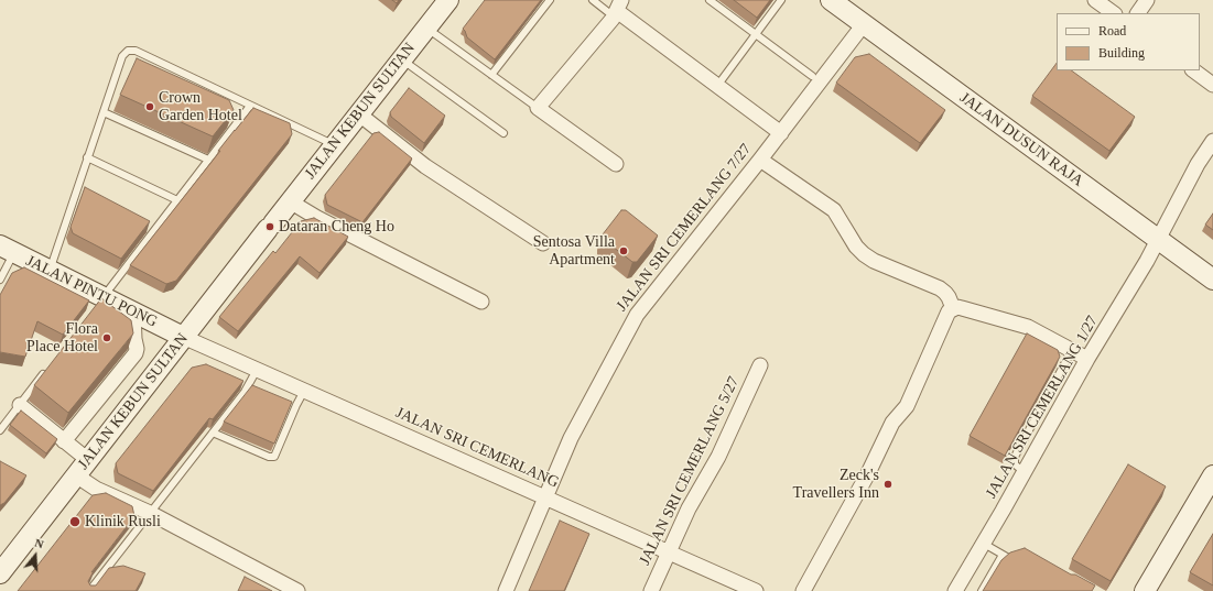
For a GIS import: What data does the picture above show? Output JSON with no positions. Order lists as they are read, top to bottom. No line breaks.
{"streets":{"street":["JALAN KEBUN SULTAN","JALAN DUSUN RAJA","JALAN SRI CEMERLANG 7/27","JALAN PINTU PONG","JALAN SRI CEMERLANG 1/27","JALAN SRI CEMERLANG","JALAN SRI CEMERLANG 5/27"]},"crossings":[["JALAN KEBUN SULTAN","JALAN PINTU PONG"],["JALAN KEBUN SULTAN","JALAN SRI CEMERLANG"],["JALAN DUSUN RAJA","JALAN SRI CEMERLANG 7/27"],["JALAN DUSUN RAJA","JALAN SRI CEMERLANG 1/27"],["JALAN SRI CEMERLANG 7/27","JALAN SRI CEMERLANG"],["JALAN PINTU PONG","JALAN SRI CEMERLANG"],["JALAN SRI CEMERLANG","JALAN SRI CEMERLANG 5/27"]],"places":["Crown Garden Hotel","Dataran Cheng Ho","Sentosa Villa Apartment","Flora Place Hotel","Zeck's Travellers Inn","Klinik Rusli"],"legend":["Road","Building"],"north":"top"}
